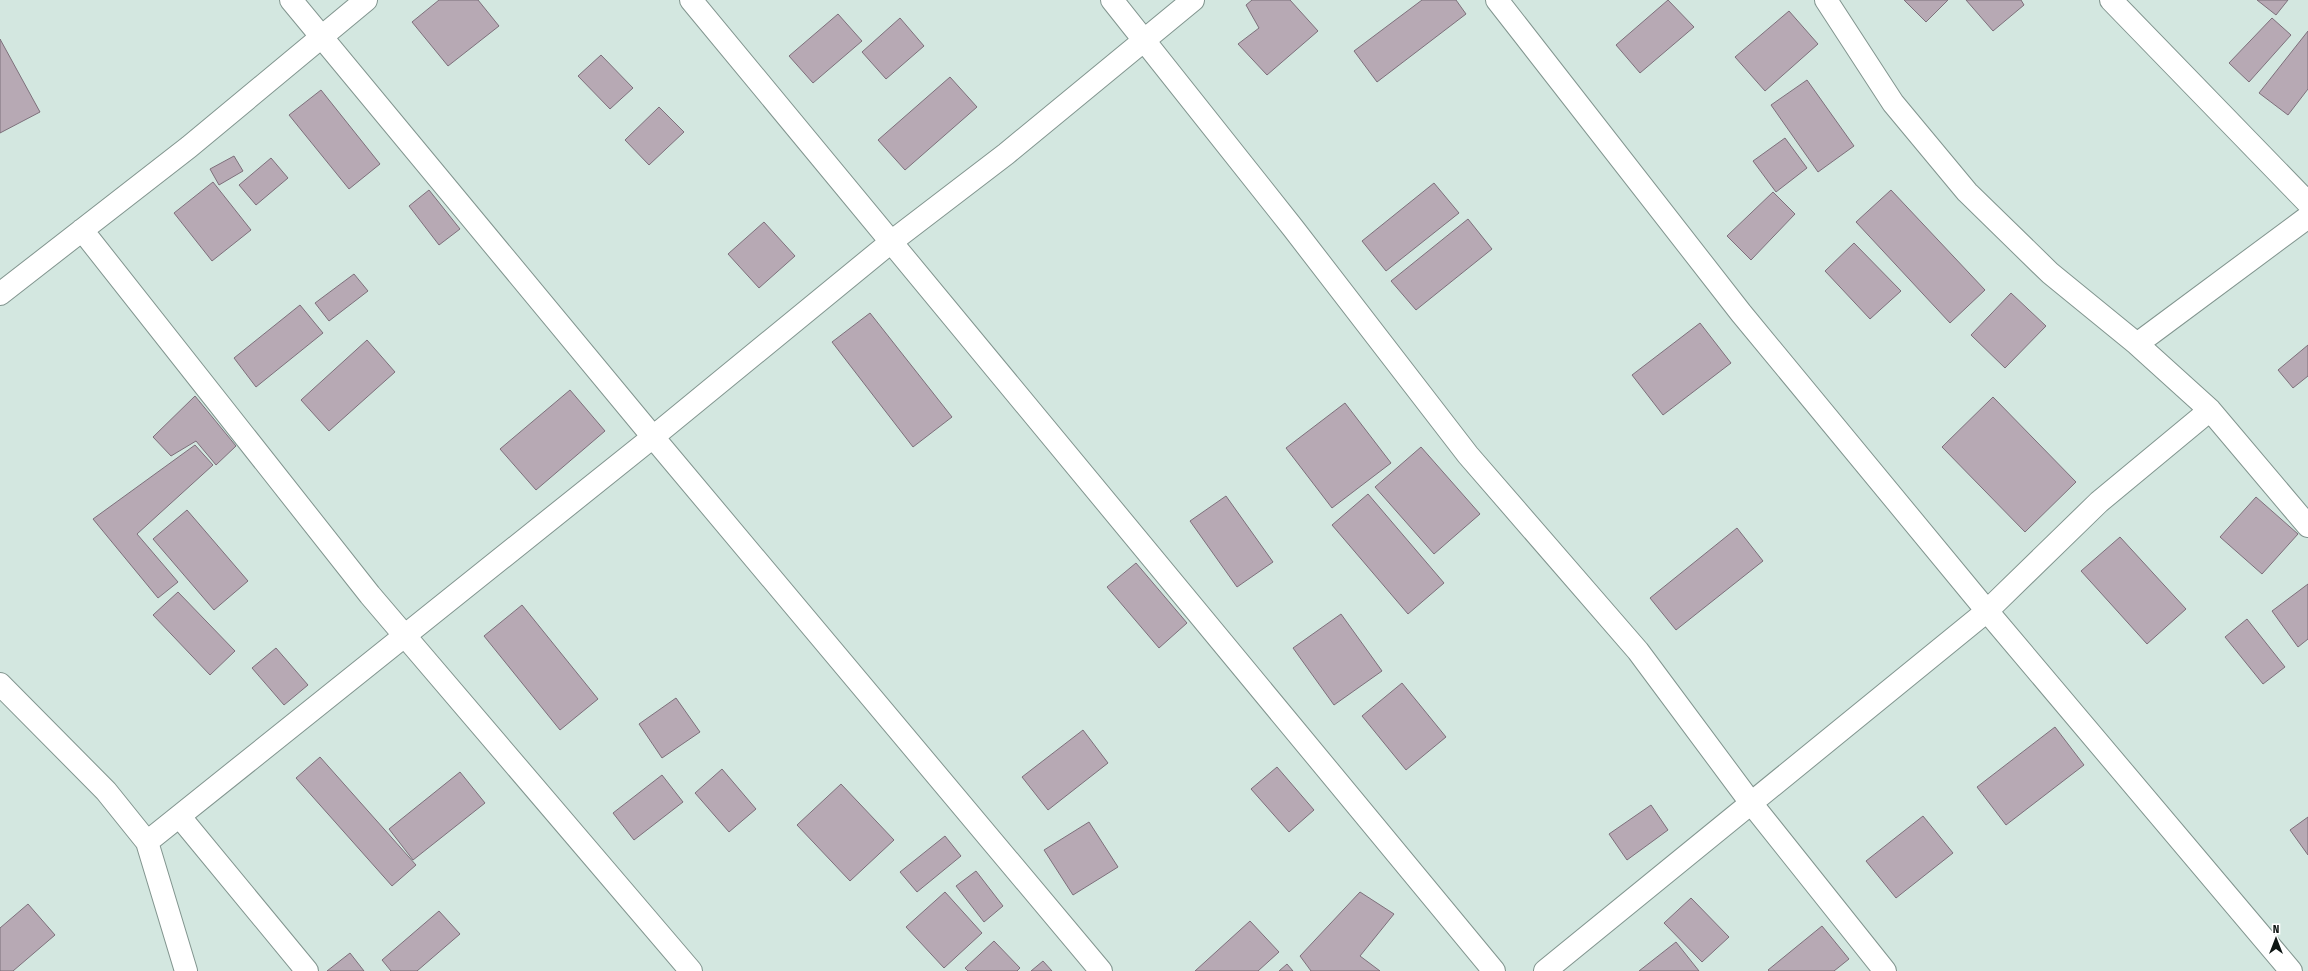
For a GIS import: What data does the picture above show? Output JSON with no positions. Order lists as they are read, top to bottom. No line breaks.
{"north":"top"}
